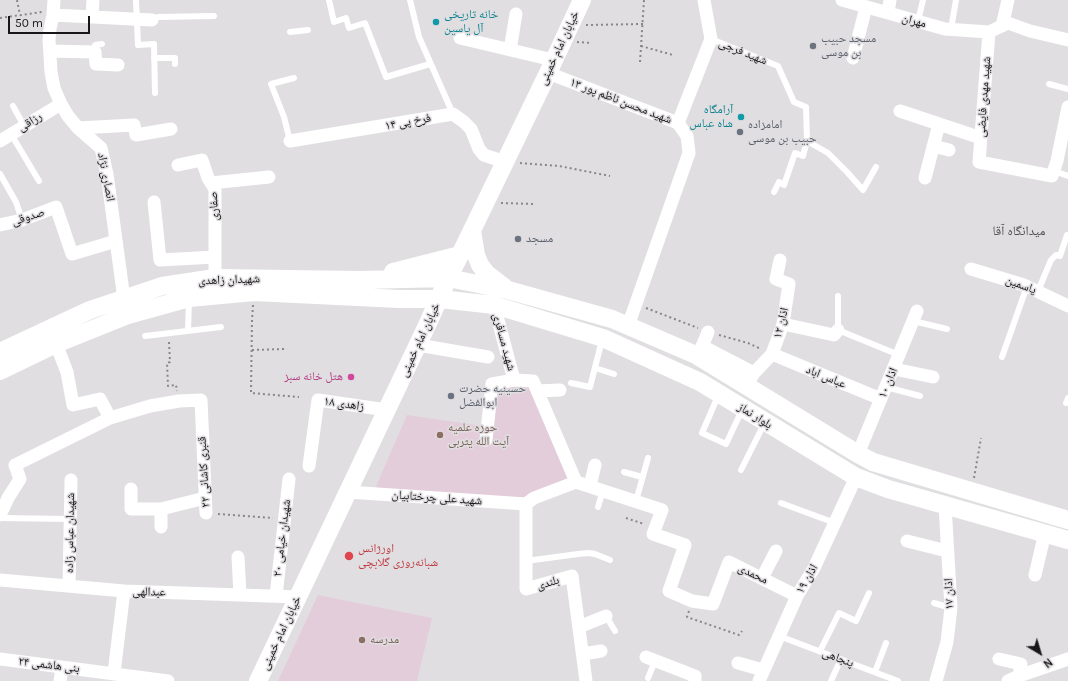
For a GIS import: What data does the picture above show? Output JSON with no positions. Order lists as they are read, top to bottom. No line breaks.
{"streets":{"main road":["خیابان امام خمینی","شهیدان زاهدی","بلوار نماز"],"street":["مهران","شهید مهدی فایضی","شهید محسن ناظم پور ۱۳","رزاقی","فرخ پی ۱۴","انصاری نژاد","صفاری","صدوقی","یاسمین","اذان ۱۲","شهید مسافری","عباس اباد","اذان ۱۰","زاهدی ۱۸","قنبری کاشانی ۲۲","شهید علی چرختابیان","شهیدان عباس زاده","شهیدان خیامی ۲۰","محمدی","اذان ۱۹","بلندی","عبدالهی","اذان ۱۷","بنی هاشمی ۲۴"],"lane":["شهید فرجی","پنجاهی"]},"crossings":[["مهران","شهید مهدی فایضی"],["خیابان امام خمینی","شهید محسن ناظم پور ۱۳"],["خیابان امام خمینی","شهیدان زاهدی"],["خیابان امام خمینی","زاهدی ۱۸"],["خیابان امام خمینی","بلوار نماز"],["خیابان امام خمینی","شهید علی چرختابیان"],["خیابان امام خمینی","عبدالهی"],["شهید فرجی","شهید محسن ناظم پور ۱۳"],["رزاقی","انصاری نژاد"],["انصاری نژاد","صدوقی"],["انصاری نژاد","شهیدان زاهدی"],["صفاری","شهیدان زاهدی"],["شهیدان زاهدی","بلوار نماز"],["اذان ۱۲","عباس اباد"],["اذان ۱۲","بلوار نماز"],["شهید مسافری","بلوار نماز"],["عباس اباد","اذان ۱۰"],["اذان ۱۰","بلوار نماز"],["بلوار نماز","اذان ۱۹"],["بلوار نماز","اذان ۱۷"],["قنبری کاشانی ۲۲","شهیدان خیامی ۲۰"],["شهید علی چرختابیان","بلندی"],["شهیدان عباس زاده","عبدالهی"],["شهیدان خیامی ۲۰","عبدالهی"],["محمدی","اذان ۱۹"],["اذان ۱۹","پنجاهی"]],"districts":["میدانگاه آقا"],"places":["خانه تاریخی آل یاسین","مسجد حبیب بن موسی","آرامگاه شاه عباس","امامزاده حبیب بن موسی","مسجد","هتل خانه سبز","حسینیه حضرت ابوالفضل","حوزه علمیه آیت الله یثربی","اورژانس شبانه‌روزی گلابچی","مدرسه"],"scale_bar":"50 m","north":"bottom right"}
